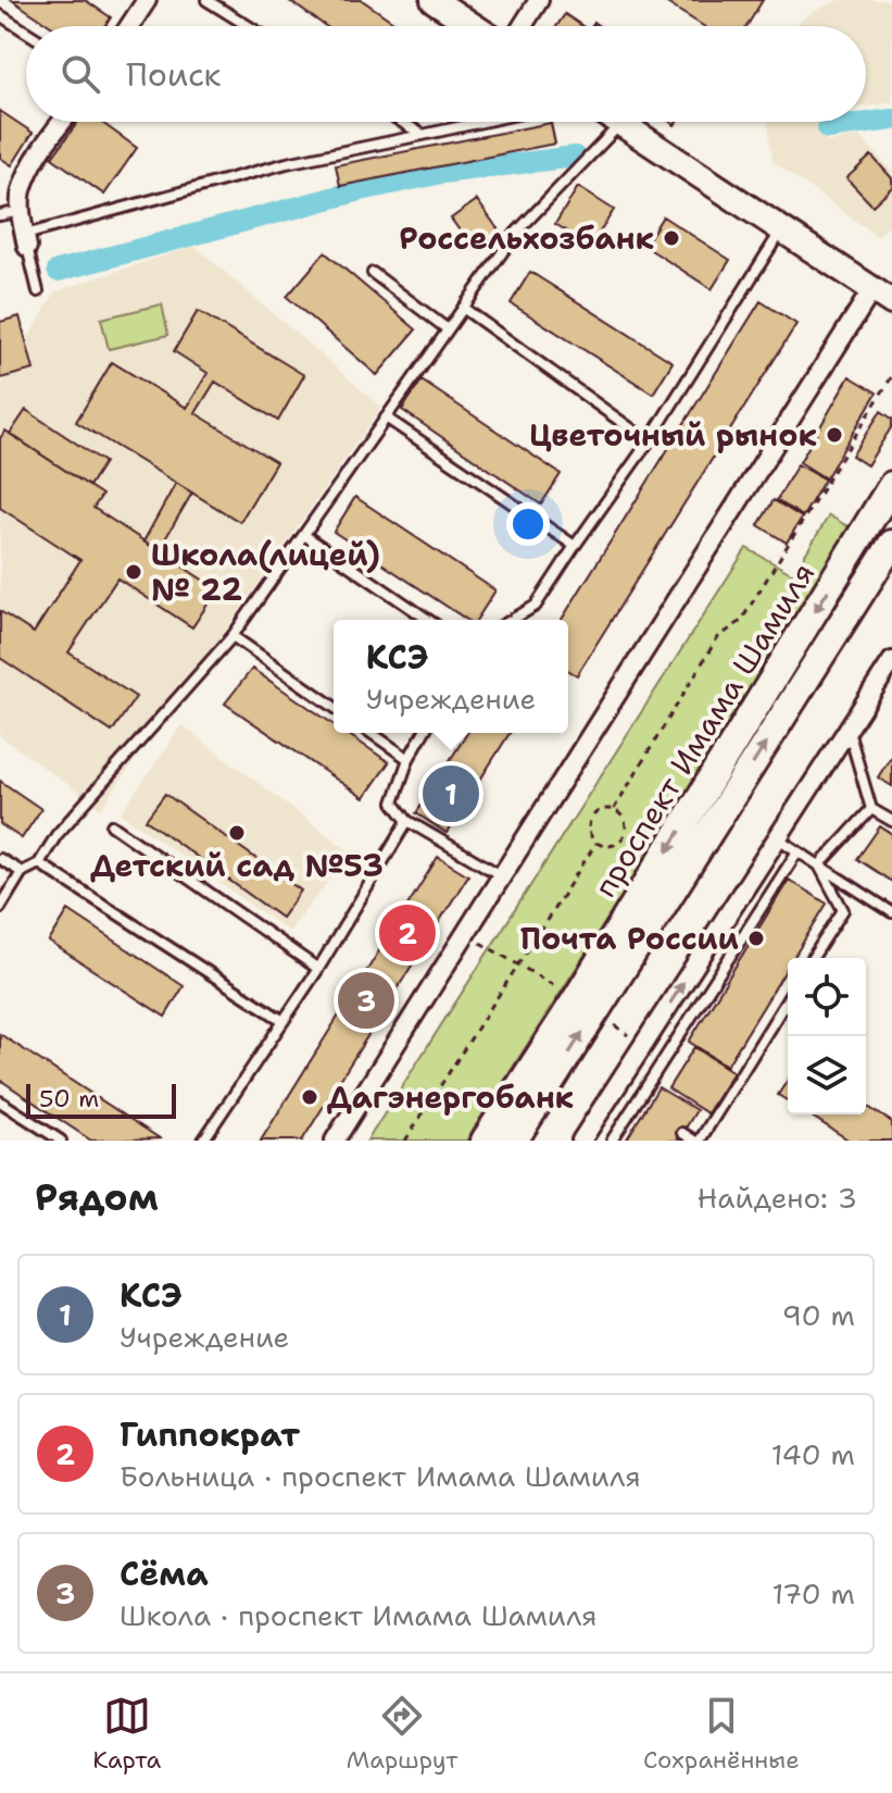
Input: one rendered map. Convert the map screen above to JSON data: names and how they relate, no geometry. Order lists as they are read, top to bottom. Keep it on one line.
{"streets":{"main road":["проспект Имама Шамиля"]},"places":["Россельхозбанк","Цветочный рынок","Школа(лицей) № 22","Детский сад №53","Почта России","Дагэнергобанк"],"scale_bar":"50 m","page":{"search":"Поиск","popup":["КСЭ","Учреждение"],"pins":["1","2","3"],"scale":"50 m","heading":["Рядом","Найдено: 3"],"list":[{"mark":"1","name":"КСЭ","note":"Учреждение","value":"90 m"},{"mark":"2","name":"Гиппократ","note":"Больница · проспект Имама Шамиля","value":"140 m"},{"mark":"3","name":"Сёма","note":"Школа · проспект Имама Шамиля","value":"170 m"}],"nav":["Карта","Маршрут","Сохранённые"]}}
